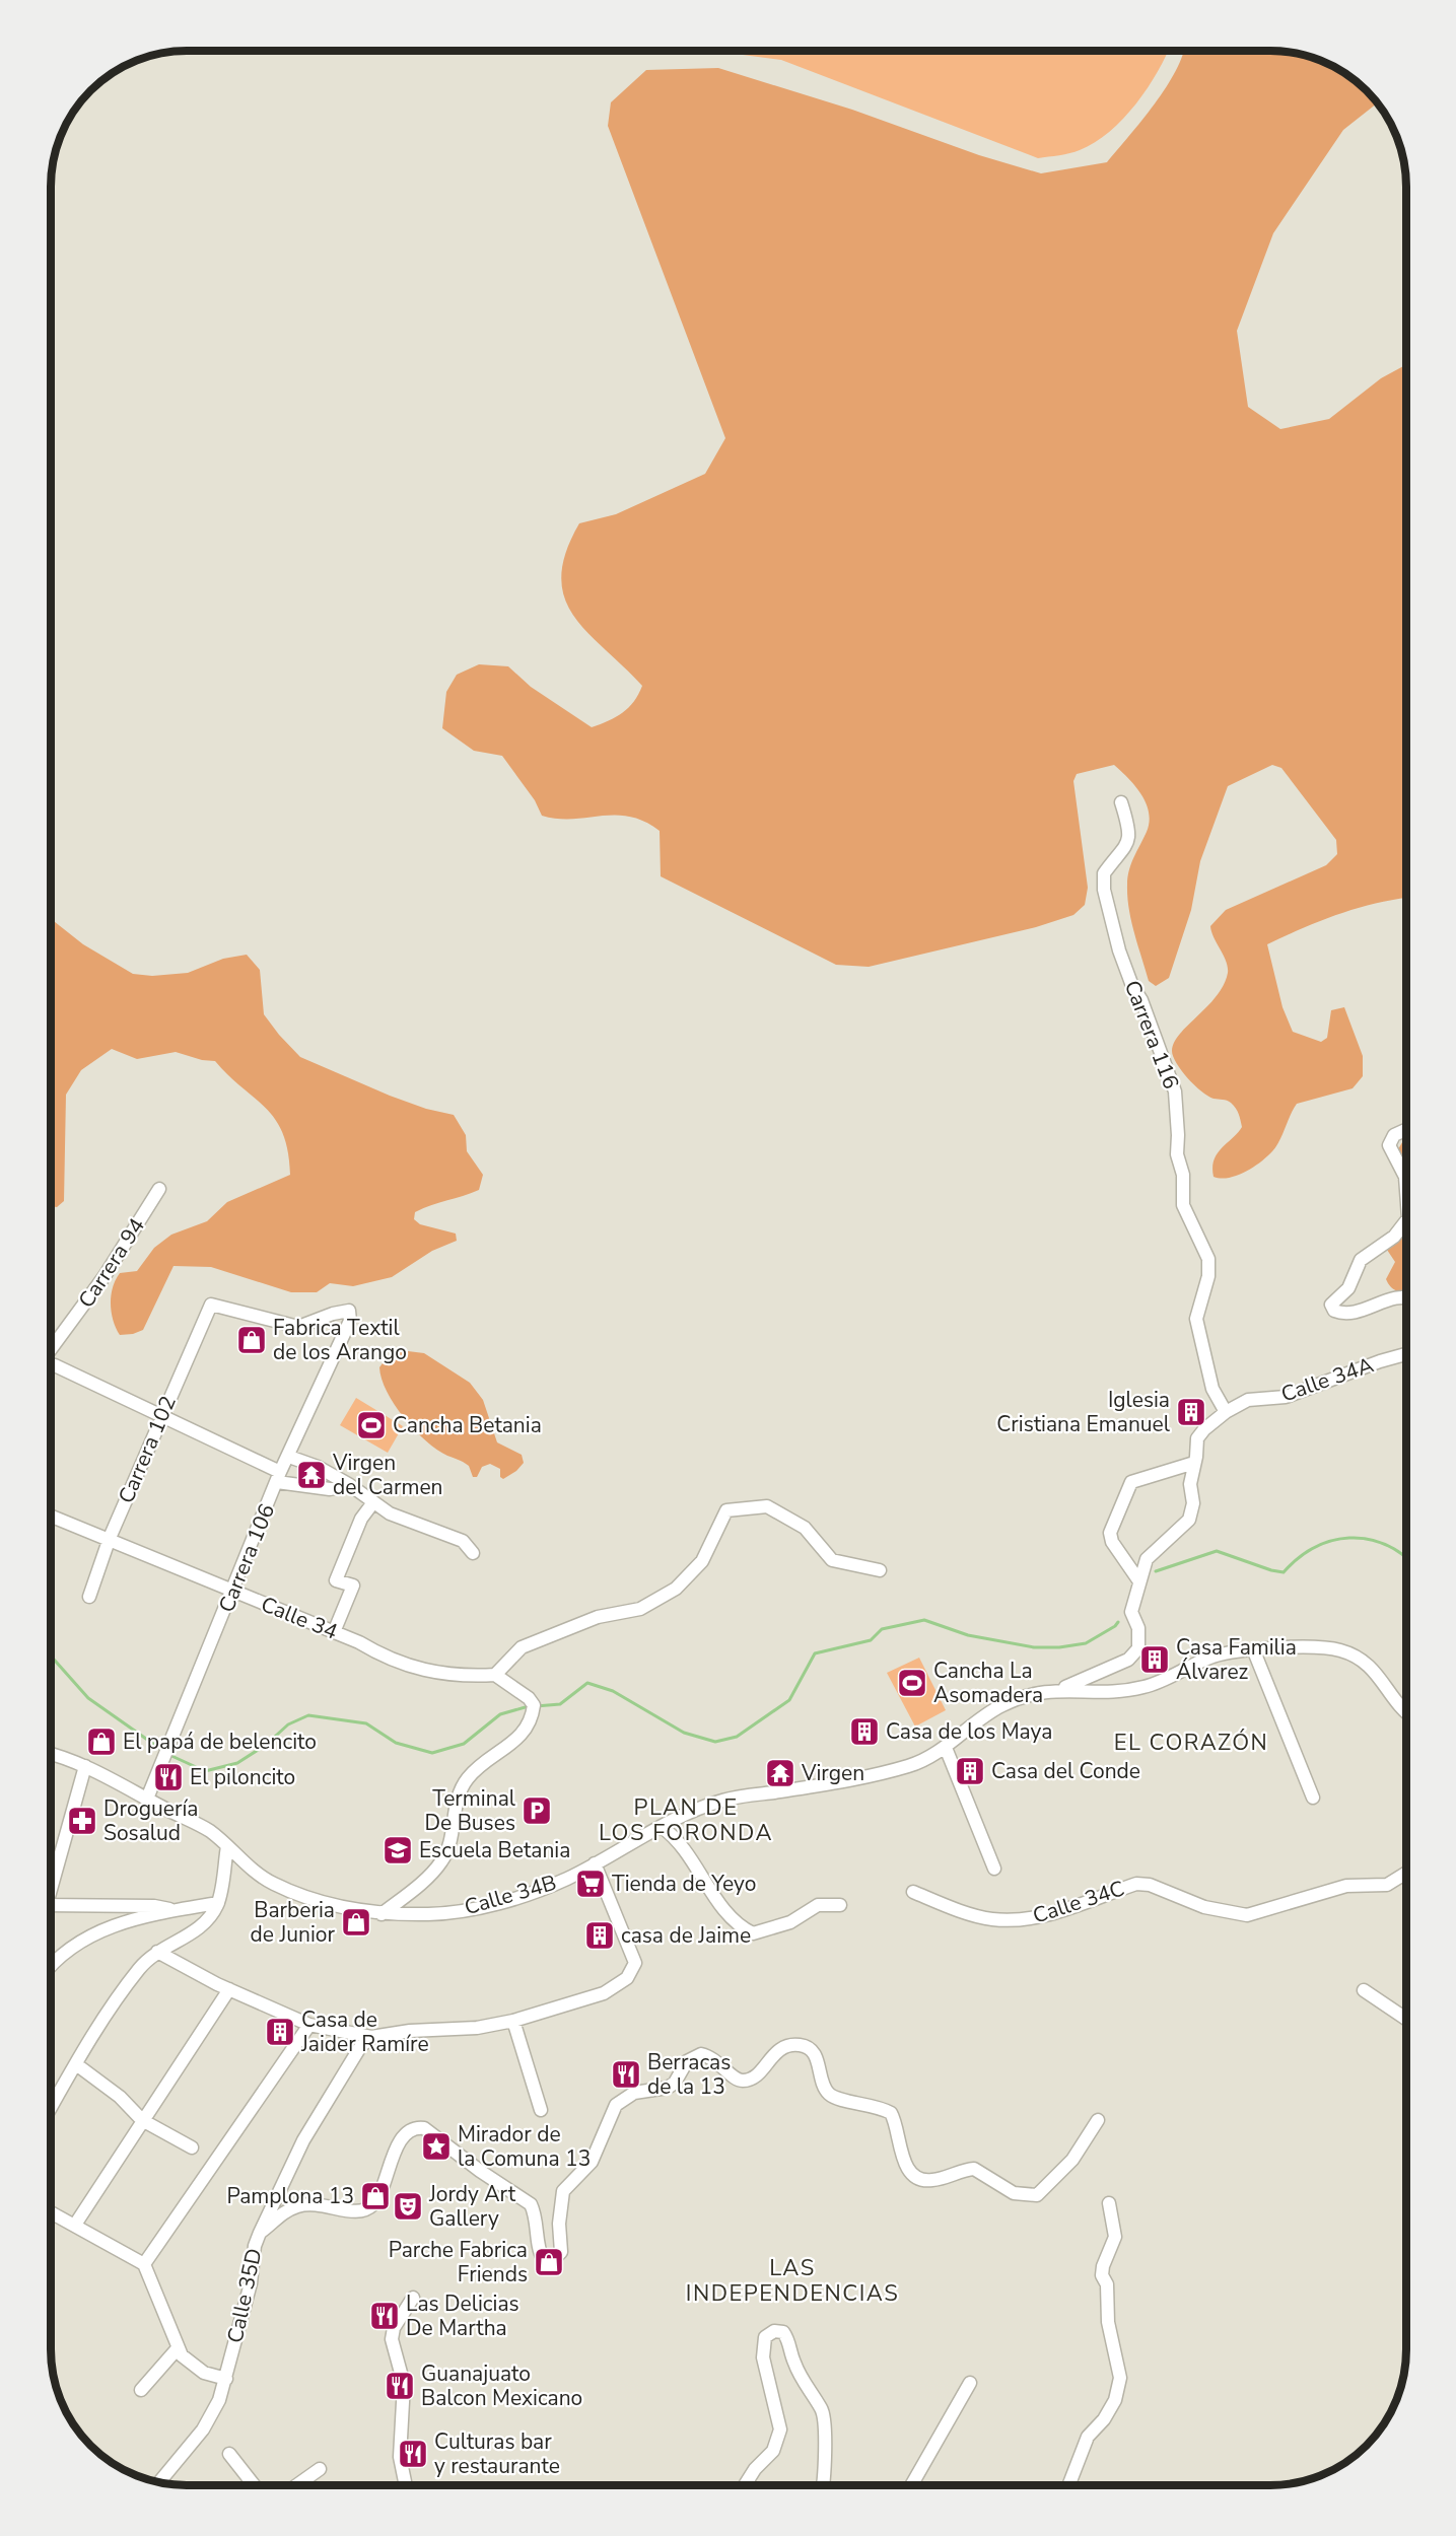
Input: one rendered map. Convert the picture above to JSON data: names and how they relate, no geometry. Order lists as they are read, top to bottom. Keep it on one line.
{"streets":{"street":["Carrera 116","Carrera 94","Calle 34A","Carrera 102","Carrera 106","Calle 34","Calle 34B","Calle 34C","Calle 35D"]},"crossings":[["Carrera 116","Calle 34A"],["Calle 34A","Calle 34B"],["Carrera 102","Carrera 106"],["Carrera 102","Calle 34"],["Carrera 106","Calle 34"],["Carrera 106","Calle 34B"]],"districts":["EL CORAZÓN","PLAN DE LOS FORONDA","LAS INDEPENDENCIAS"],"places":{"shop":["Fabrica Textil de los Arango","El papá de belencito","Barberia de Junior","Pamplona 13","Parche Fabrica Friends"],"building":["Iglesia Cristiana Emanuel","Casa Familia Álvarez","Casa de los Maya","Casa del Conde","casa de Jaime","Casa de Jaider Ramíre"],"sports":["Cancha Betania","Cancha La Asomadera"],"temple":["Virgen del Carmen","Virgen"],"restaurant":["El piloncito","Berracas de la 13","Las Delicias De Martha","Guanajuato Balcon Mexicano","Culturas bar y restaurante"],"parking":["Terminal De Buses"],"pharmacy":["Droguería Sosalud"],"school or university":["Escuela Betania"],"supermarket":["Tienda de Yeyo"],"place":["Mirador de la Comuna 13"],"theatre":["Jordy Art Gallery"]}}
